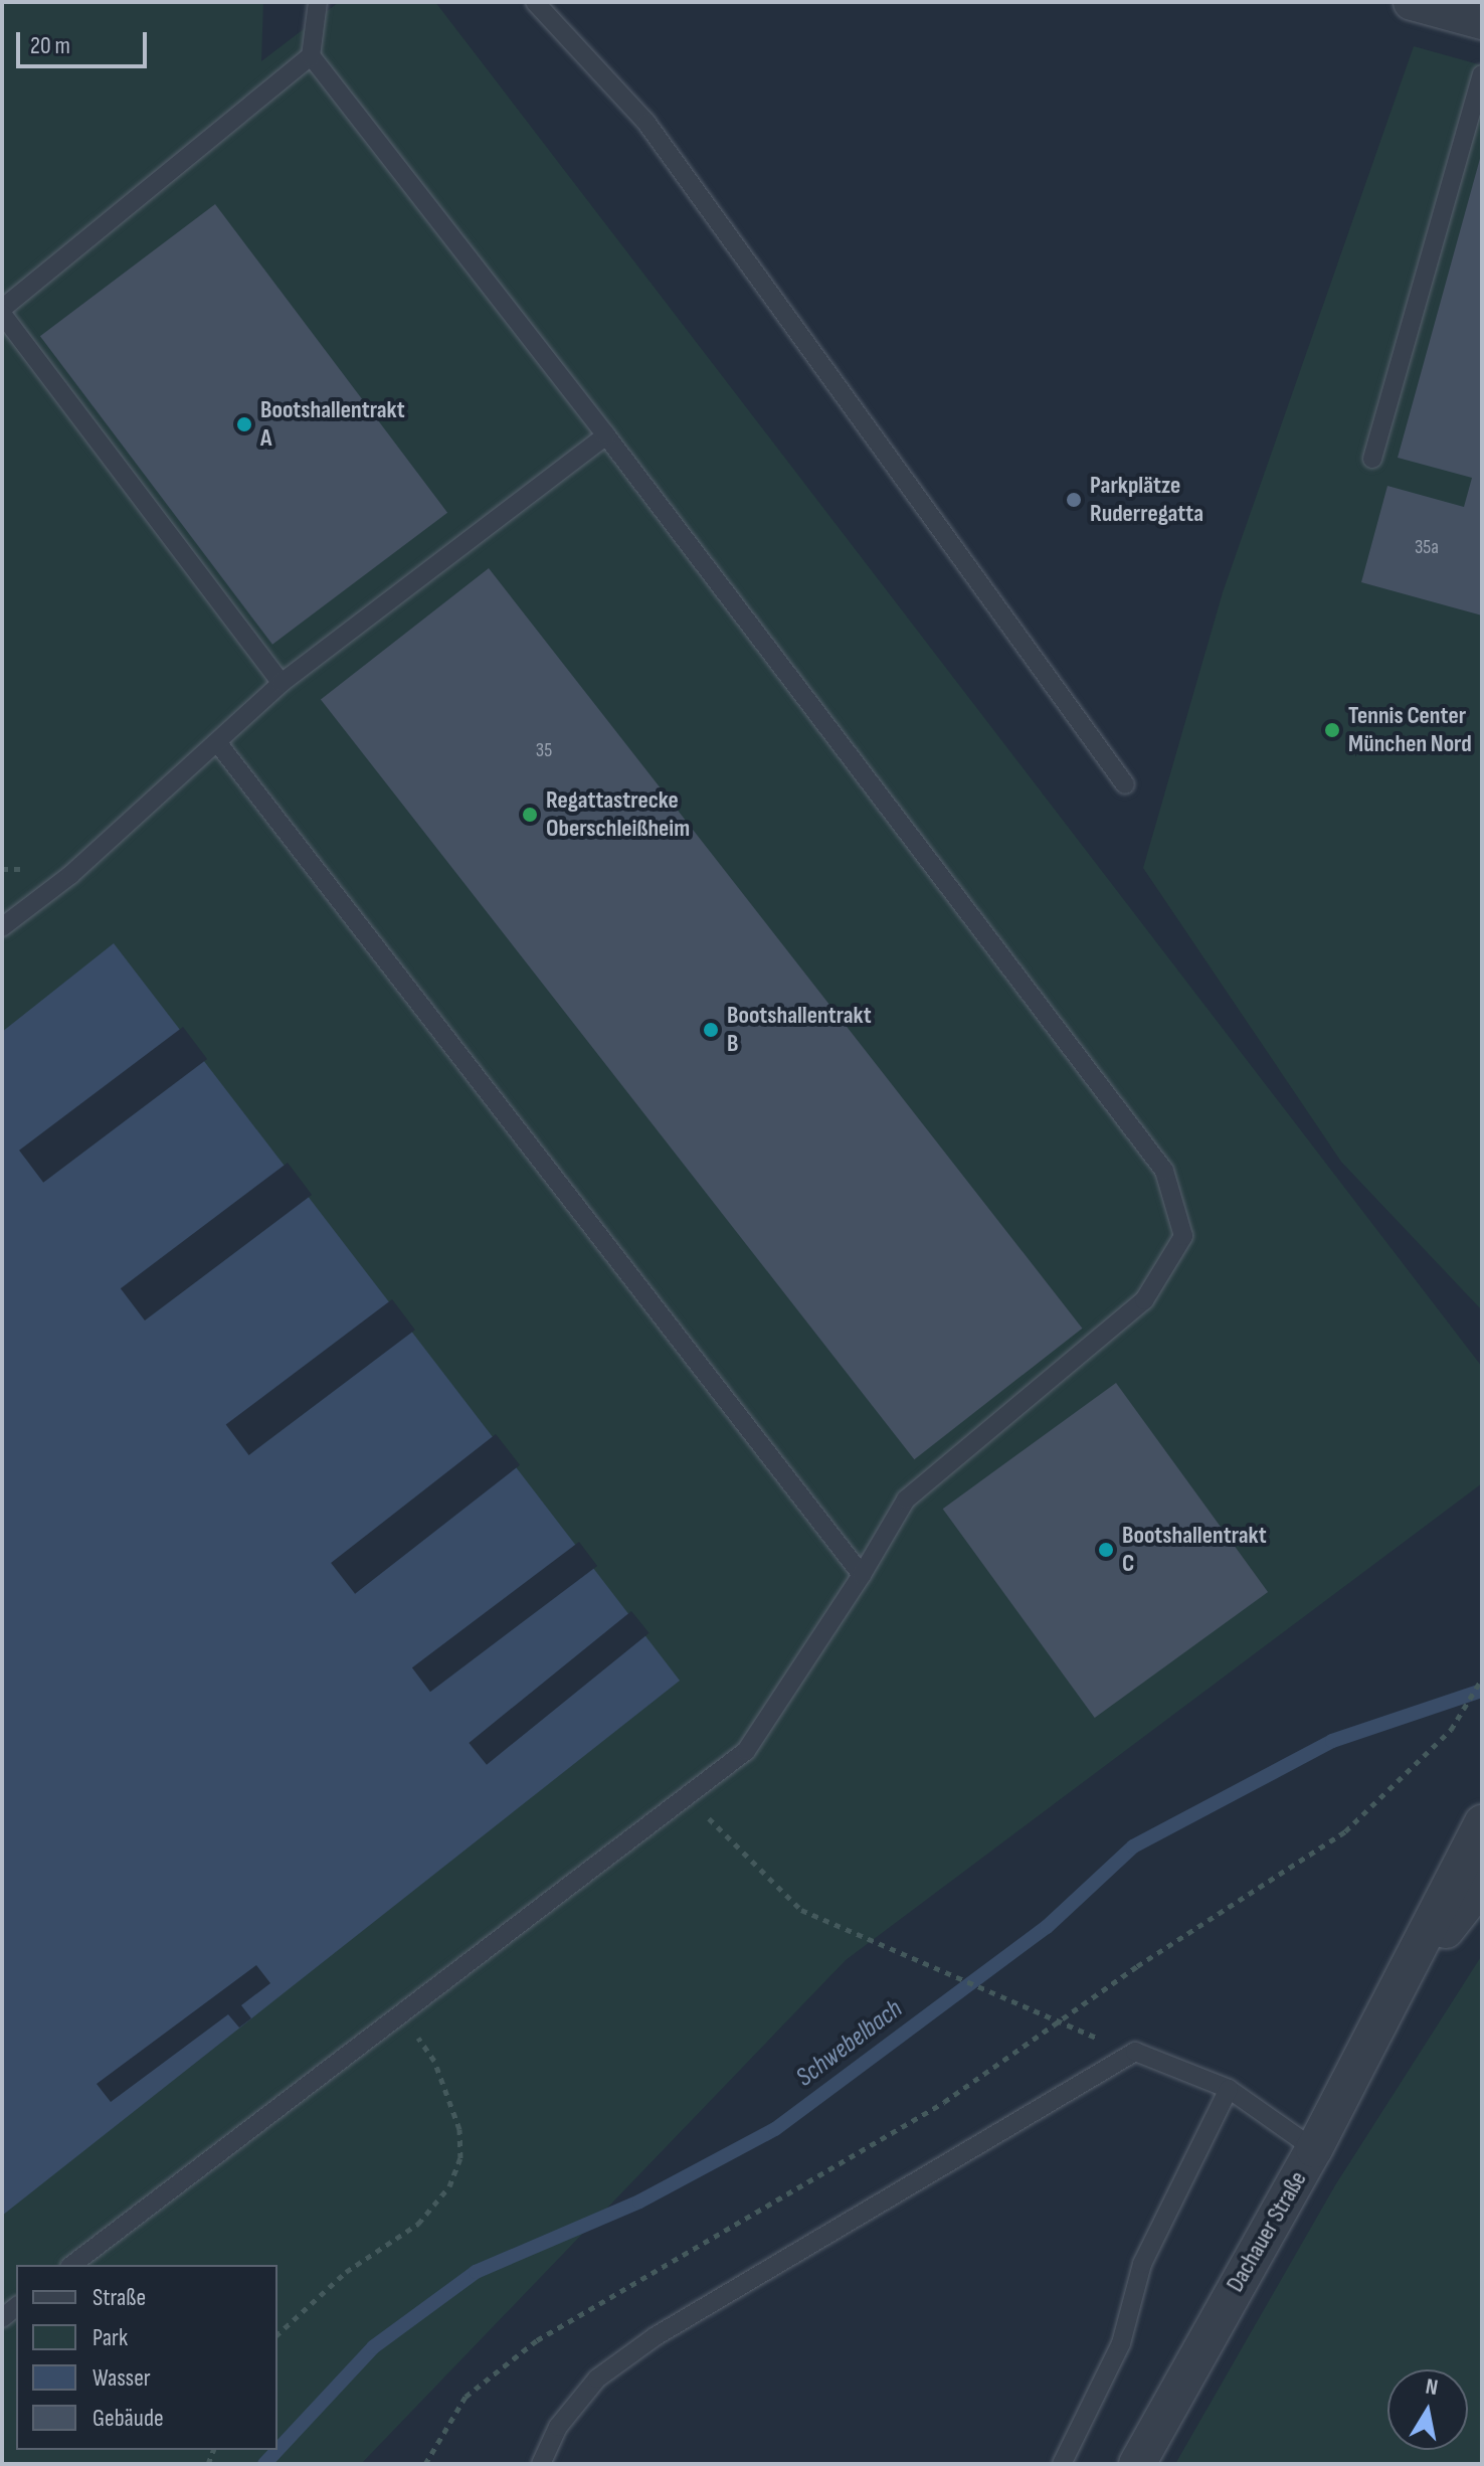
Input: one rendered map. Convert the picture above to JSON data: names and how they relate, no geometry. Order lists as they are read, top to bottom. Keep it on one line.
{"streets":{"street":["Dachauer Straße"]},"water":["Schwebelbach"],"places":["Bootshallentrakt A","Parkplätze Ruderregatta","Tennis Center München Nord","Regattastrecke Oberschleißheim","Bootshallentrakt B","Bootshallentrakt C"],"house_numbers":["35a","35"],"legend":["Straße","Park","Wasser","Gebäude"],"scale_bar":"20 m","north":"top"}
